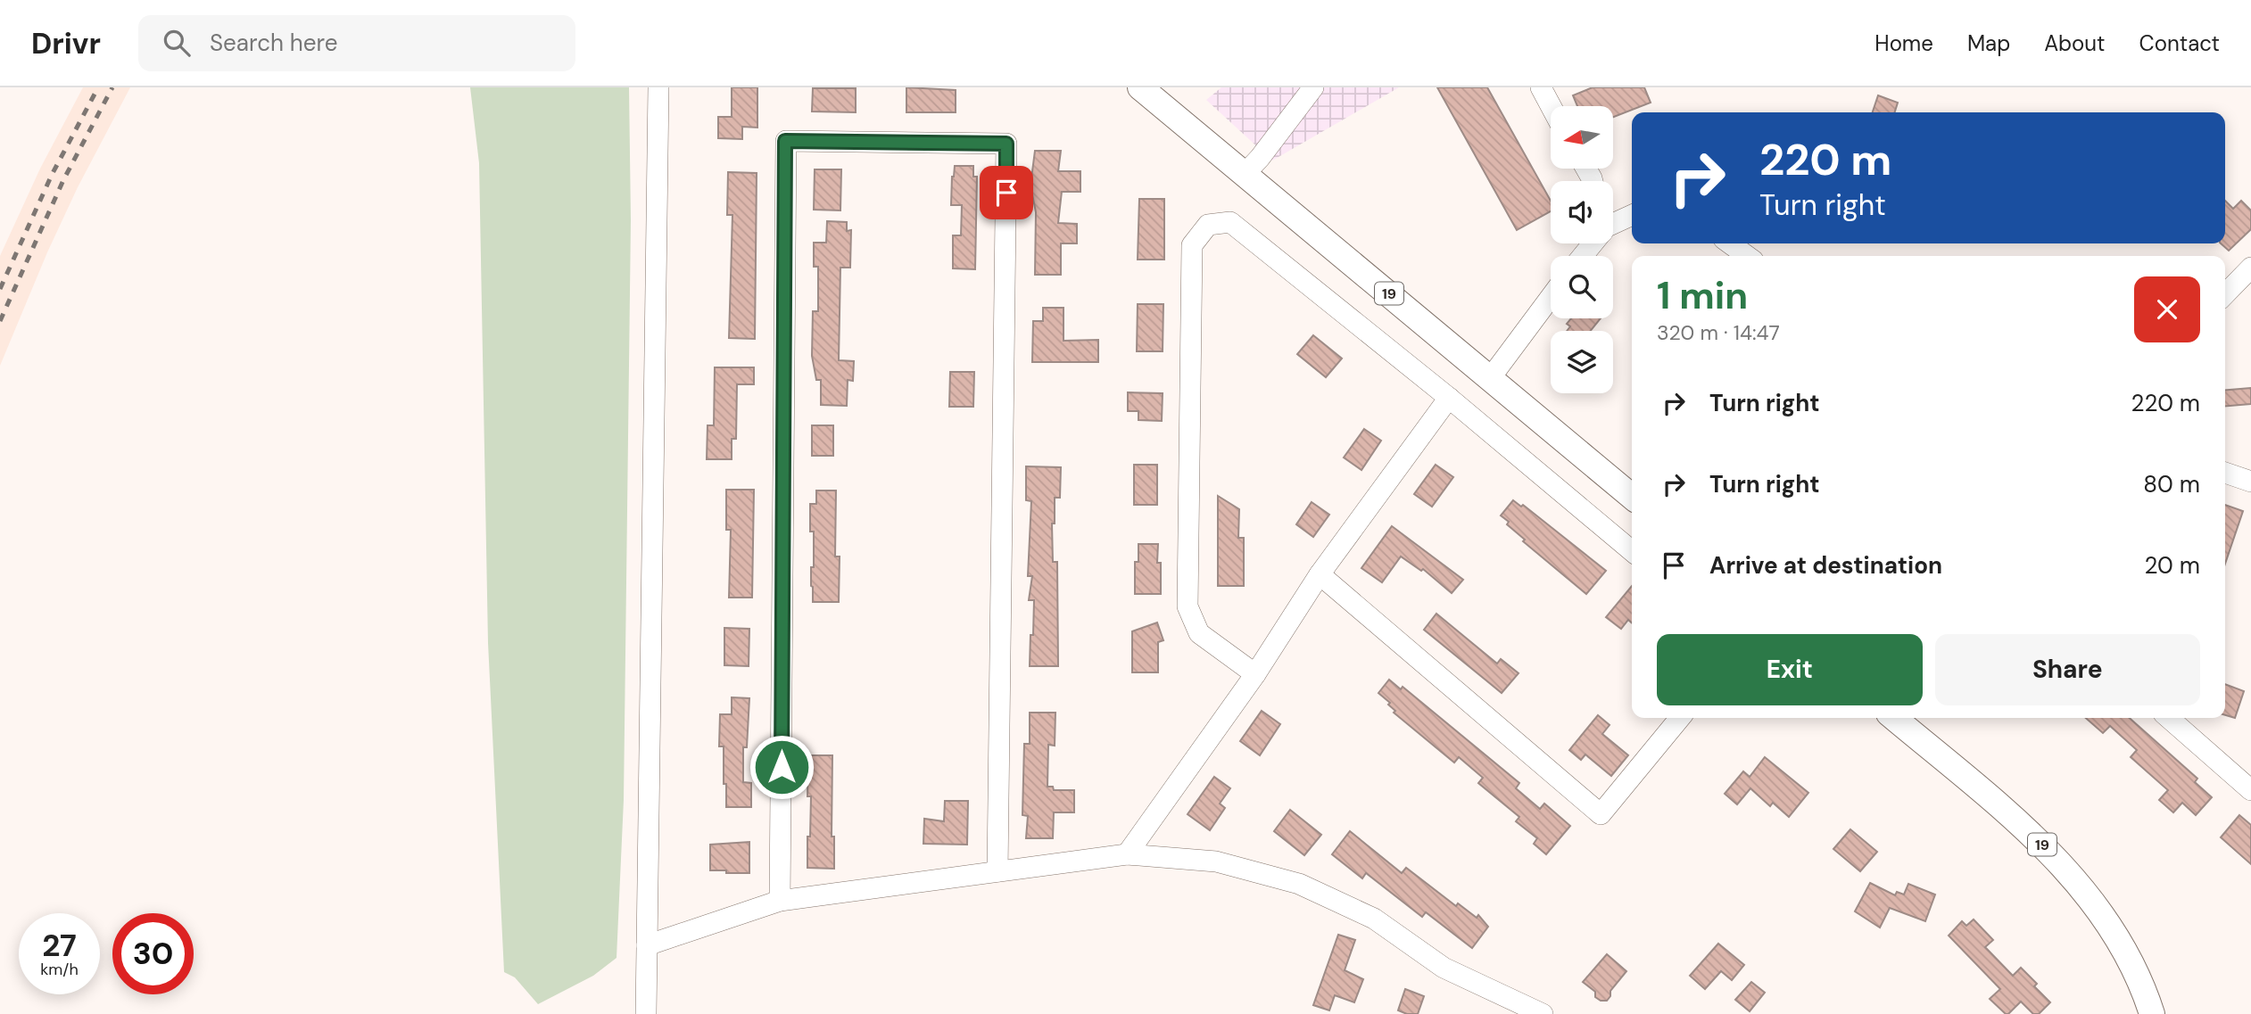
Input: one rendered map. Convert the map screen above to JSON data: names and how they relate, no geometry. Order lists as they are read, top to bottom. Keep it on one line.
{"streets":{"main road":["19"]},"north":"left","page":{"header":"Drivr","search":"Search here","nav":["Home","Map","About","Contact"],"turn":["220 m","Turn right"],"heading":["1 min","320 m · 14:47"],"list":[{"name":"Turn right","value":"220 m"},{"name":"Turn right","value":"80 m"},{"name":"Arrive at destination","value":"20 m"}],"buttons":["Exit","Share"],"speed":"27 km/h","limit":"30"}}
